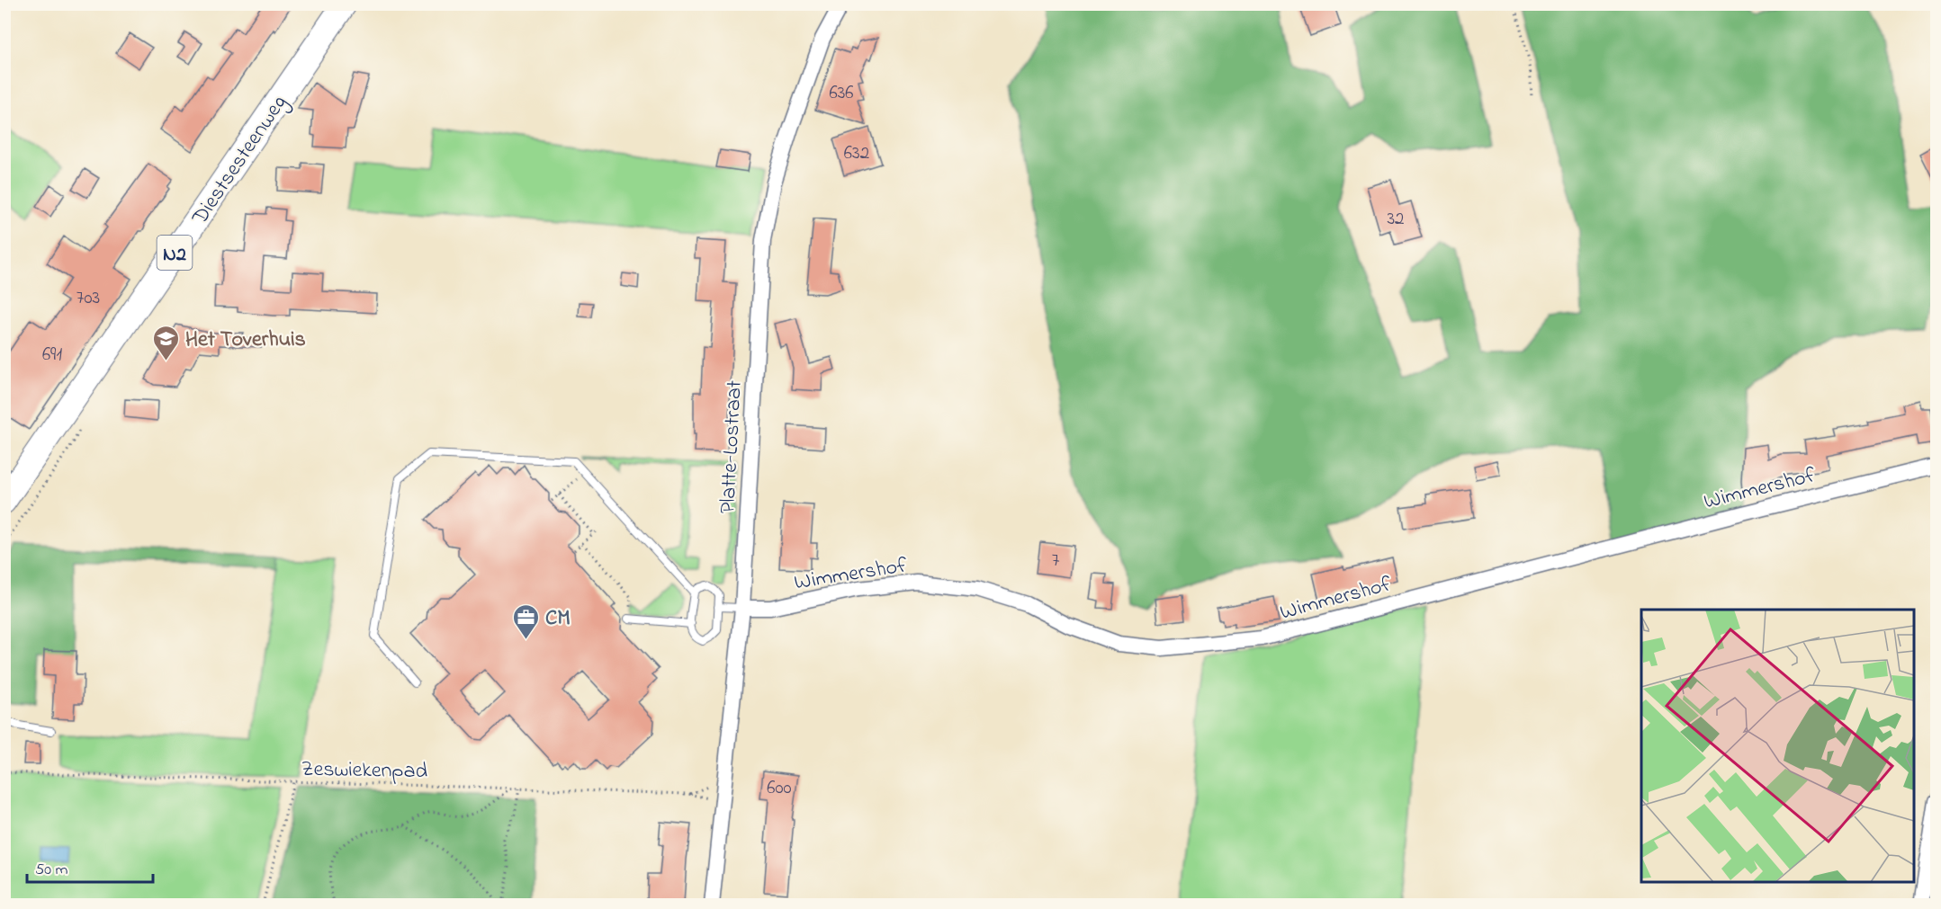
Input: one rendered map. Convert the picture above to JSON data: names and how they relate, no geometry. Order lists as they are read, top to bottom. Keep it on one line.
{"streets":{"main road":["Diestsesteenweg","N2"],"street":["Platte-Lostraat","Wimmershof"],"path":["Zeswiekenpad"]},"crossings":[["Platte-Lostraat","Wimmershof"],["Platte-Lostraat","Zeswiekenpad"]],"places":{"school or university":["Het Toverhuis"],"office":["CM"]},"house_numbers":["636","632","32","703","691","7","600"],"scale_bar":"50 m"}
